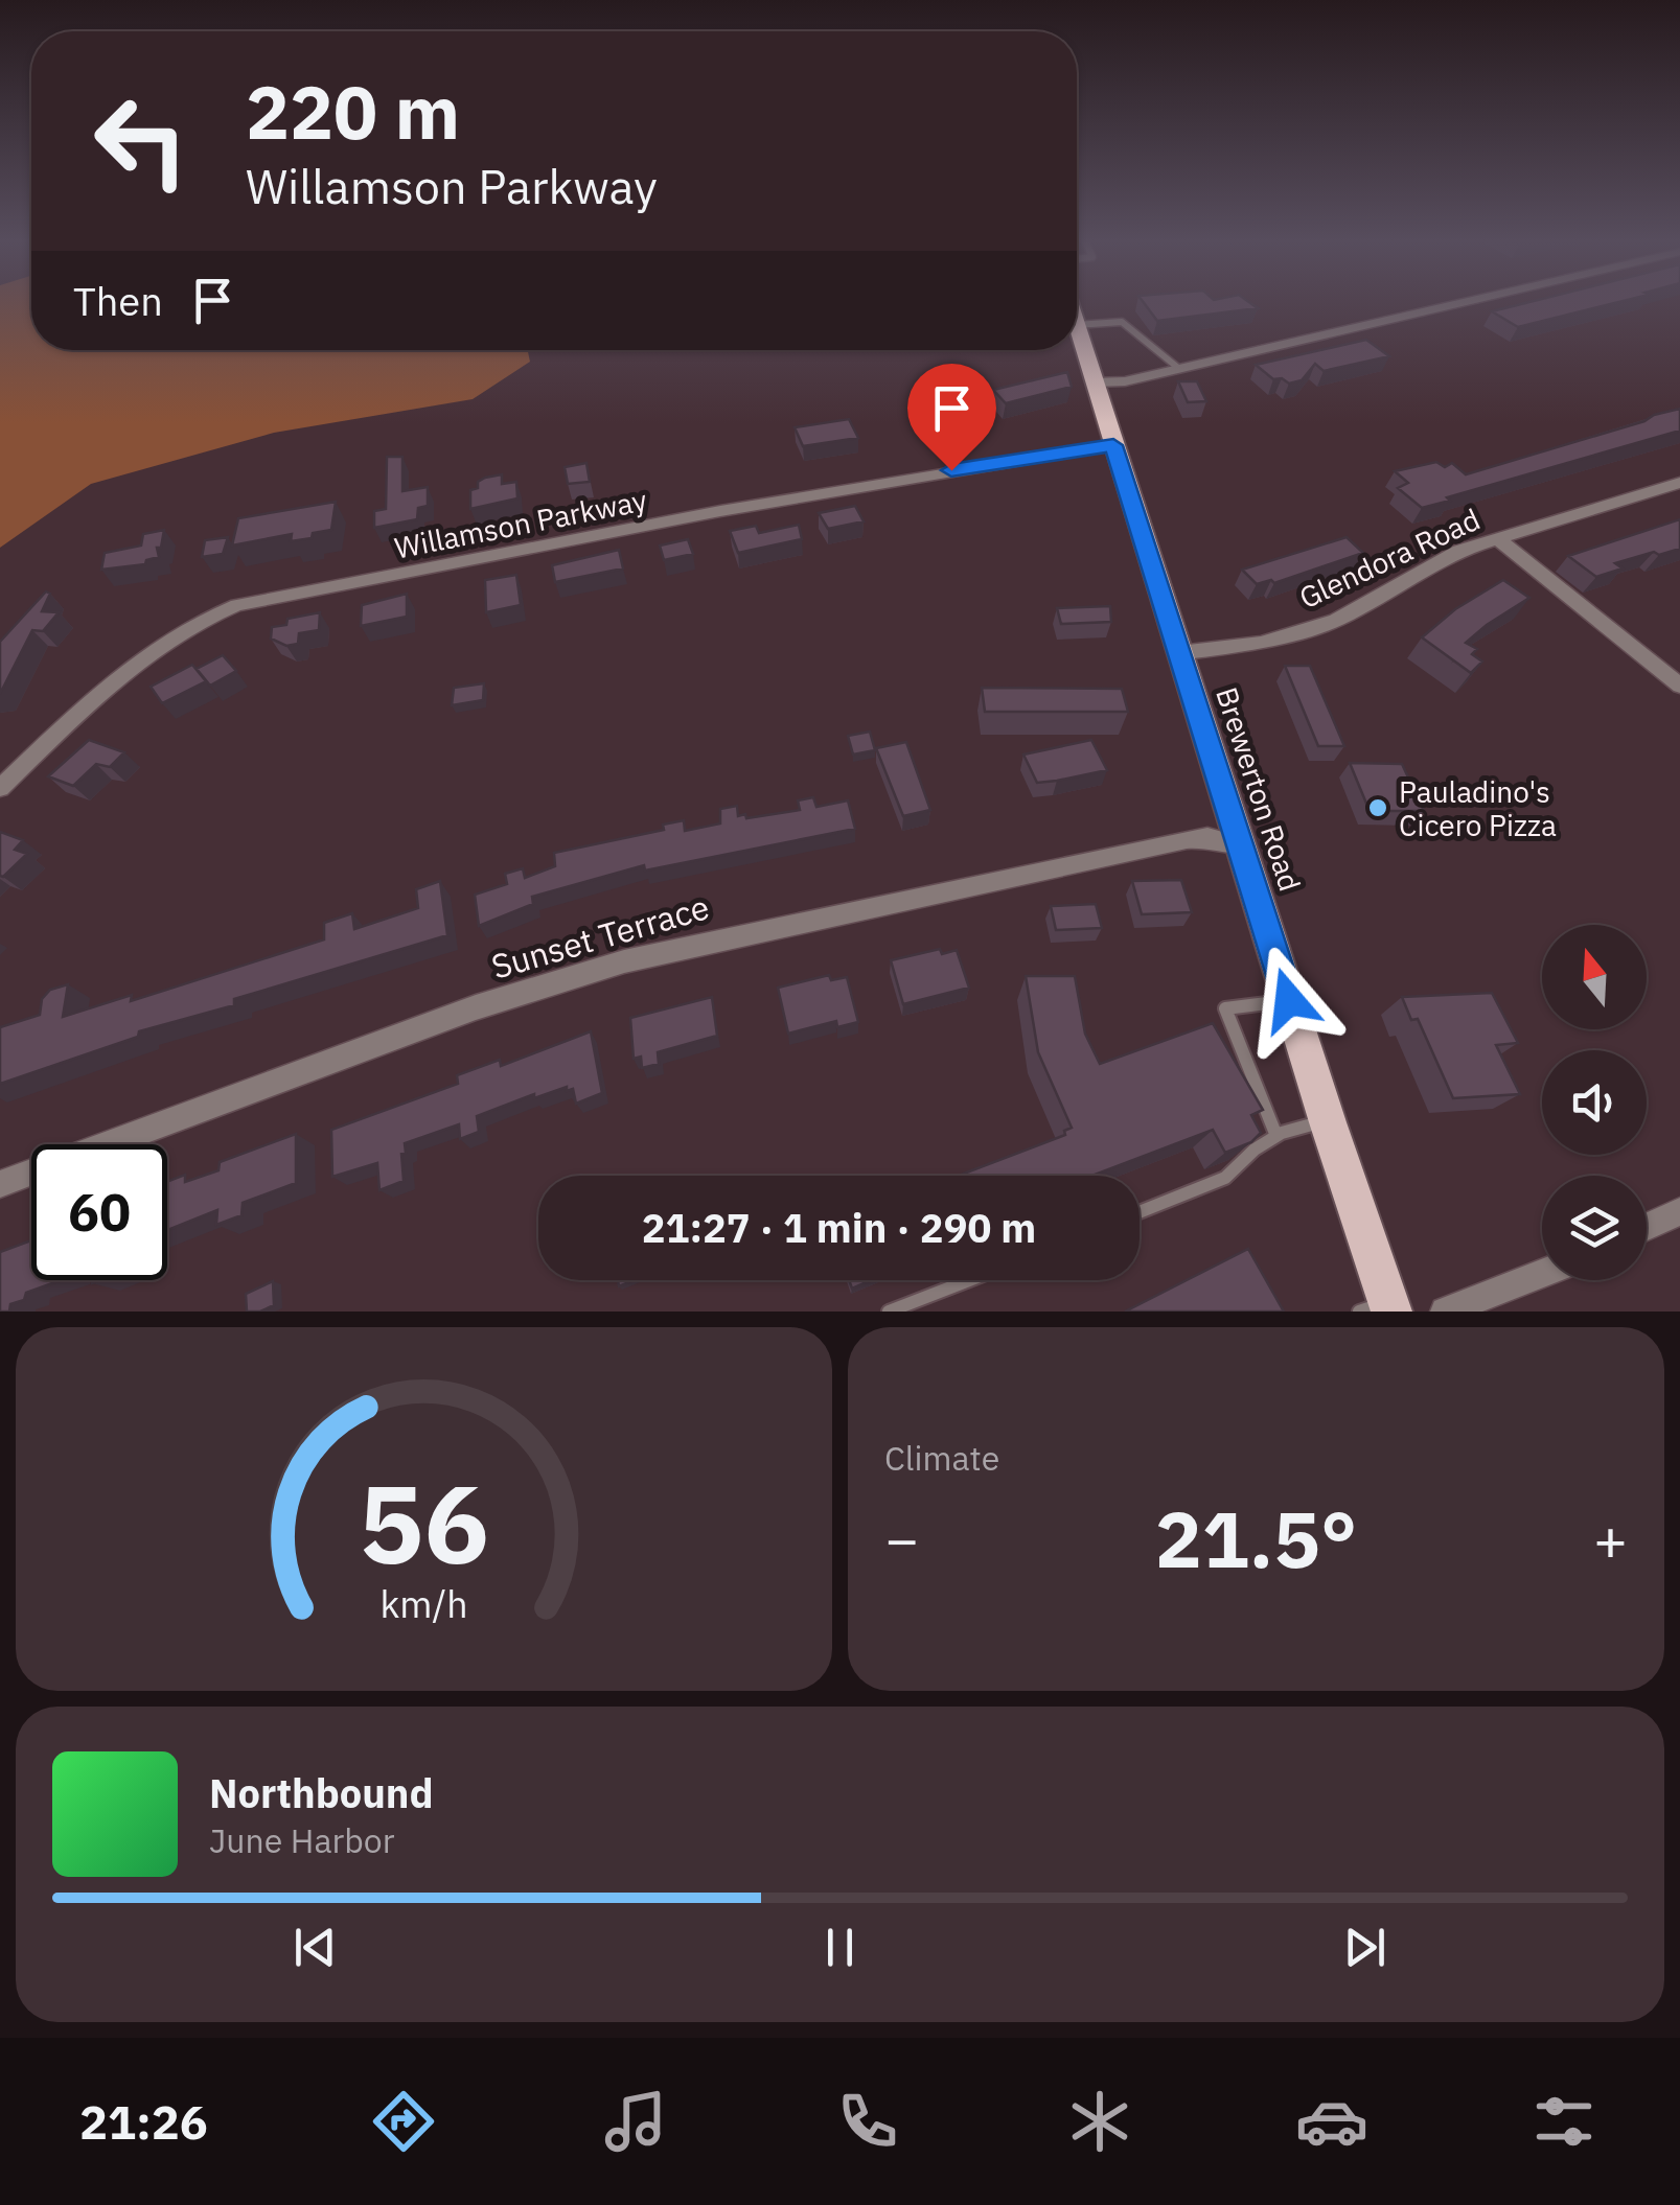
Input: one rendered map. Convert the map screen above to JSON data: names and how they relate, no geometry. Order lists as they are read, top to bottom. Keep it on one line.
{"streets":{"main road":["Brewerton Road"],"street":["Willamson Parkway","Glendora Road","Sunset Terrace"]},"crossings":[["Willamson Parkway","Brewerton Road"],["Glendora Road","Brewerton Road"],["Brewerton Road","Sunset Terrace"]],"places":["Pauladino's Cicero Pizza"],"north":"top","page":{"turn":["220 m","Willamson Parkway"],"then":"Then","limit":"60","trip":"21:27 · 1 min · 290 m","tile":"Climate","heat":["−","21.5°","+"],"song":["Northbound","June Harbor"],"tabs":"21:26","gauge":["56","km/h"]}}
